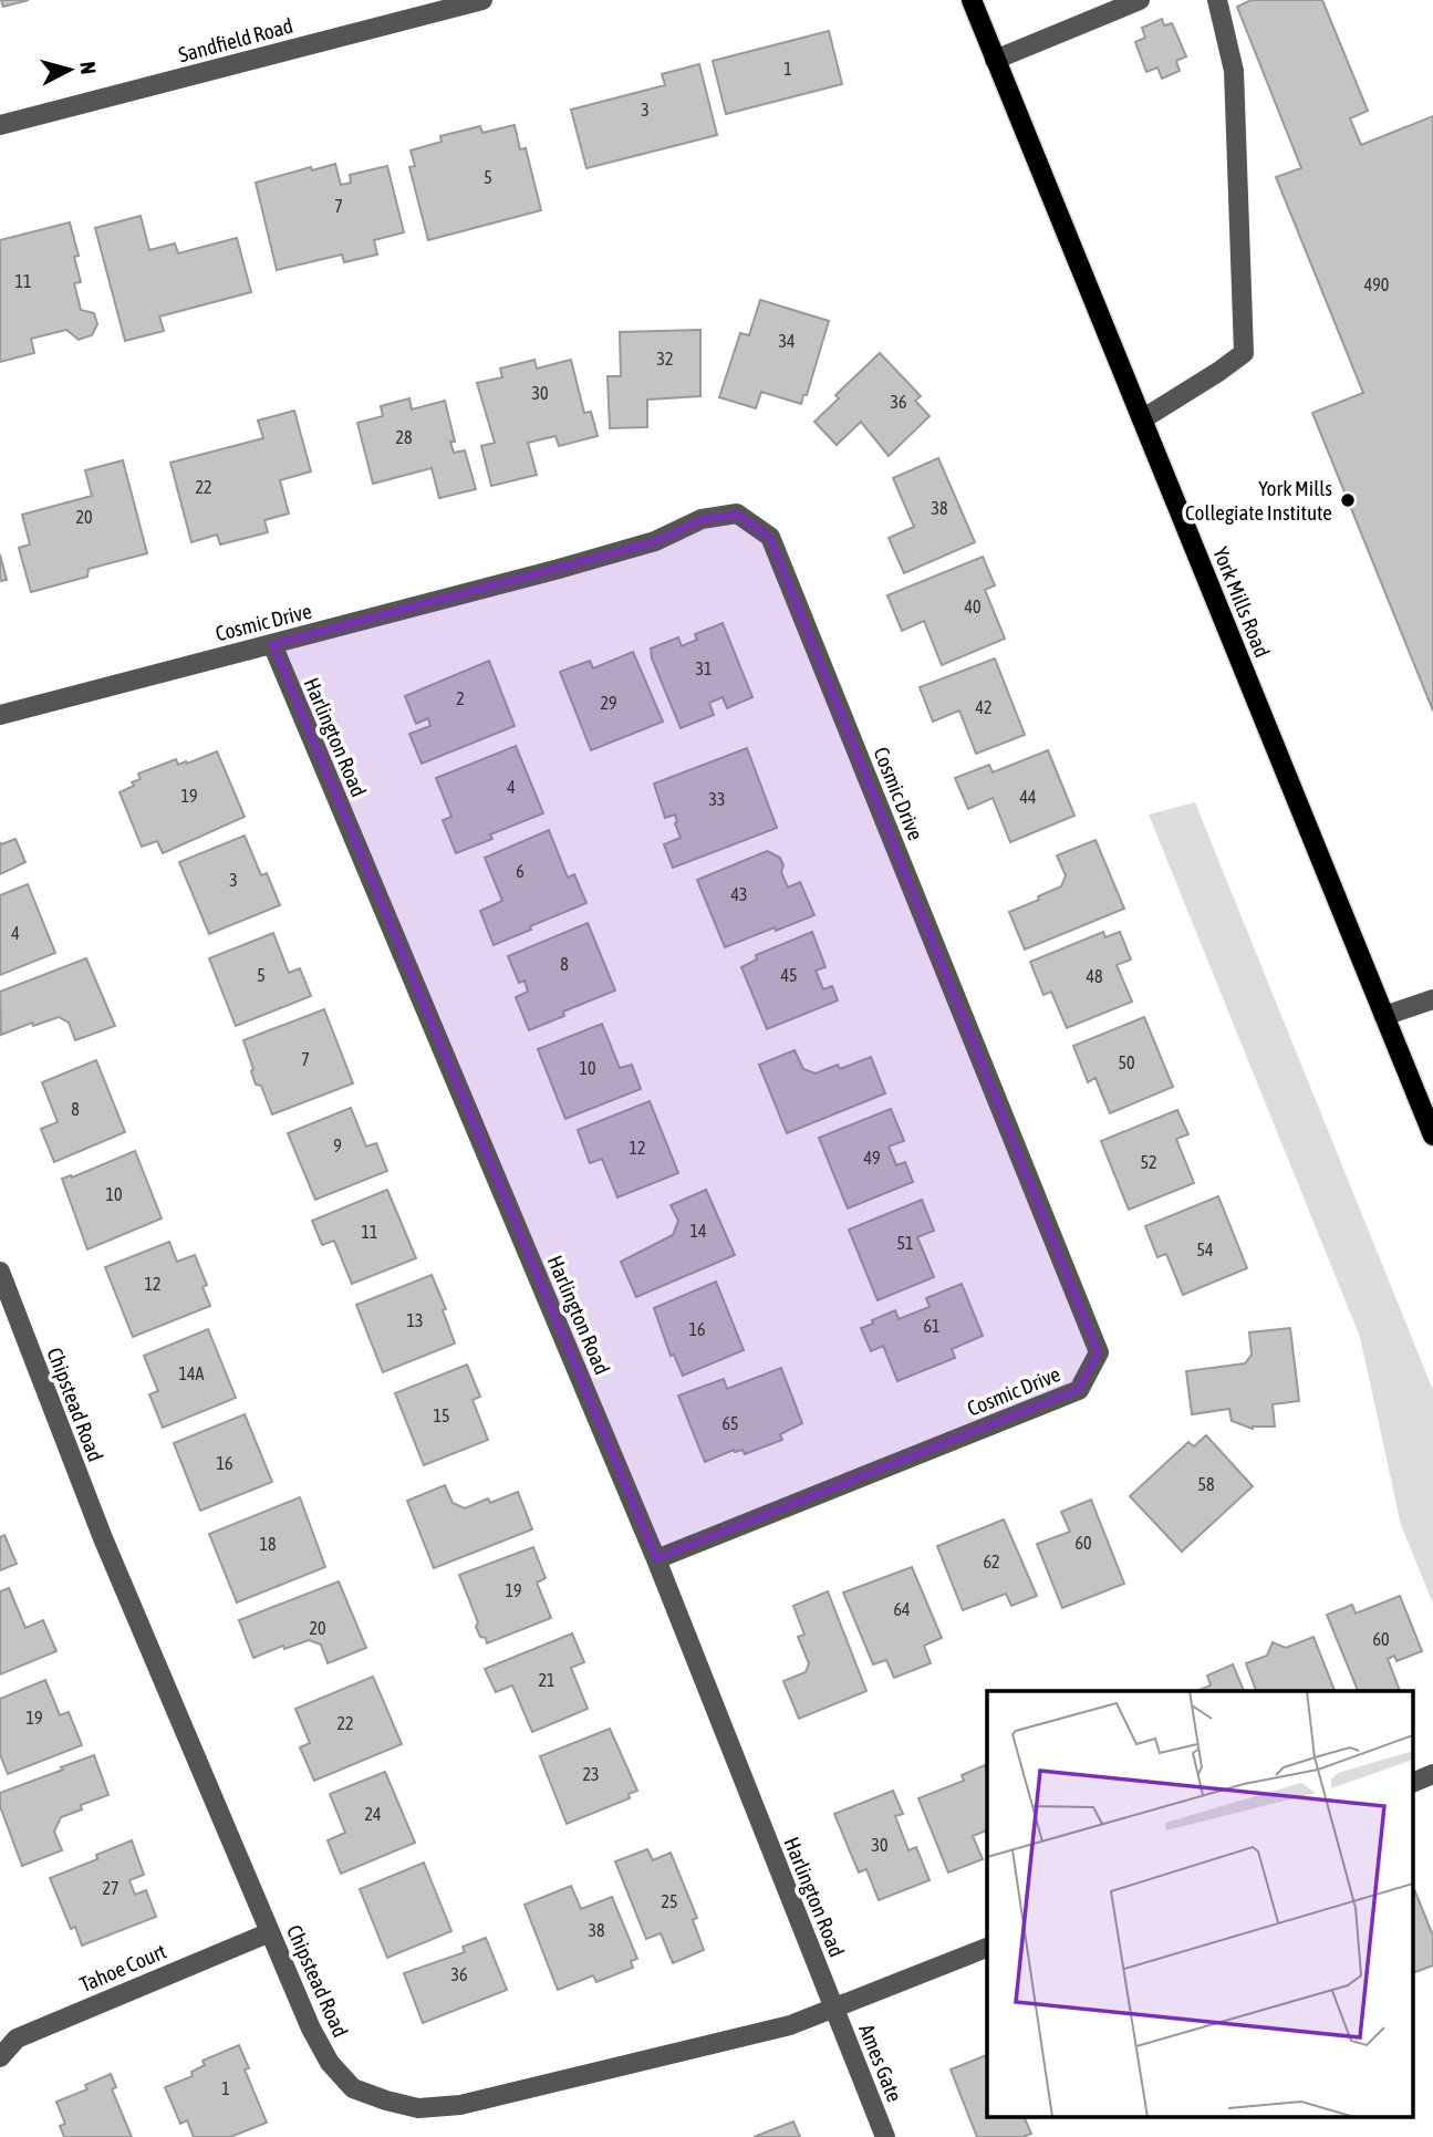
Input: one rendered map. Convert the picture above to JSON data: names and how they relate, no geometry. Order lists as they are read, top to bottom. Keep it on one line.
{"streets":{"main road":["York Mills Road"],"street":["Sandfield Road","Cosmic Drive","Harlington Road","Chipstead Road","Tahoe Court","Ames Gate"]},"crossings":[["Cosmic Drive","Harlington Road"],["Harlington Road","Chipstead Road"],["Harlington Road","Ames Gate"],["Chipstead Road","Tahoe Court"],["Chipstead Road","Ames Gate"]],"places":["York Mills Collegiate Institute"],"house_numbers":["1","3","5","7","11","490","34","32","30","36","28","22","38","20","40","31","2","29","42","4","19","44","33","6","3","43","4","8","5","45","48","7","50","10","8","9","12","49","52","10","14","11","51","54","12","13","61","16","14A","15","65","16","58","60","18","62","19","64","20","60","21","19","22","23","24","30","27","25","38","36","1"],"north":"right"}
